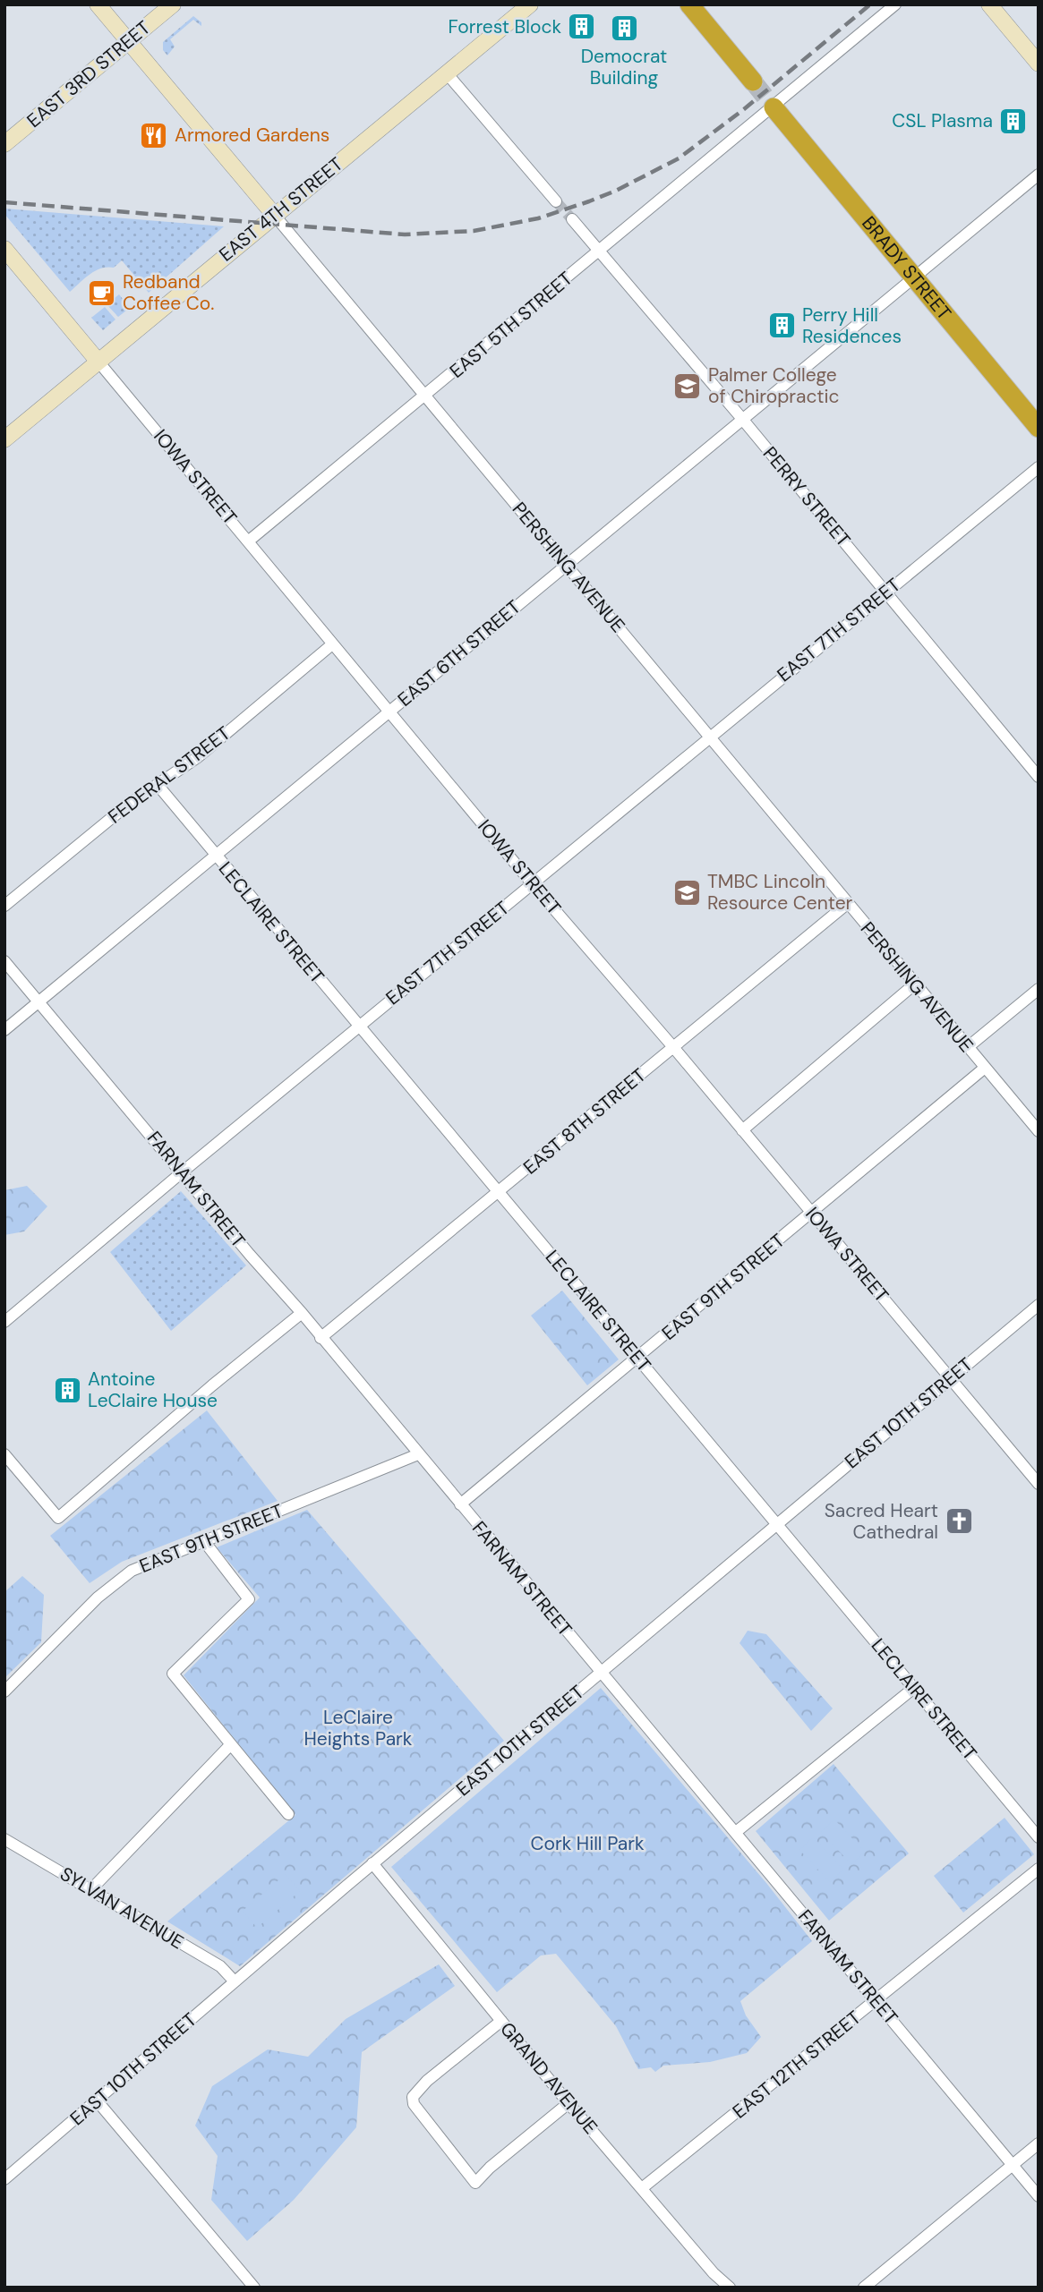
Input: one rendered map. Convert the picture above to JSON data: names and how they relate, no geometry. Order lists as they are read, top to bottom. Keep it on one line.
{"streets":{"highway":["BRADY STREET"],"street":["EAST 3RD STREET","EAST 4TH STREET","EAST 5TH STREET","IOWA STREET","PERRY STREET","PERSHING AVENUE","EAST 7TH STREET","EAST 6TH STREET","FEDERAL STREET","LECLAIRE STREET","EAST 8TH STREET","FARNAM STREET","EAST 9TH STREET","EAST 10TH STREET","SYLVAN AVENUE","EAST 12TH STREET","GRAND AVENUE"]},"crossings":[["EAST 3RD STREET","PERSHING AVENUE"],["EAST 4TH STREET","IOWA STREET"],["EAST 4TH STREET","PERSHING AVENUE"],["BRADY STREET","EAST 5TH STREET"],["BRADY STREET","EAST 6TH STREET"],["EAST 5TH STREET","IOWA STREET"],["EAST 5TH STREET","PERRY STREET"],["EAST 5TH STREET","PERSHING AVENUE"],["IOWA STREET","EAST 7TH STREET"],["IOWA STREET","EAST 6TH STREET"],["IOWA STREET","FEDERAL STREET"],["IOWA STREET","EAST 8TH STREET"],["IOWA STREET","EAST 9TH STREET"],["IOWA STREET","EAST 10TH STREET"],["PERRY STREET","EAST 7TH STREET"],["PERRY STREET","EAST 6TH STREET"],["PERSHING AVENUE","EAST 7TH STREET"],["PERSHING AVENUE","EAST 6TH STREET"],["PERSHING AVENUE","EAST 8TH STREET"],["PERSHING AVENUE","EAST 9TH STREET"],["EAST 7TH STREET","LECLAIRE STREET"],["EAST 7TH STREET","FARNAM STREET"],["EAST 6TH STREET","LECLAIRE STREET"],["EAST 6TH STREET","FARNAM STREET"],["FEDERAL STREET","LECLAIRE STREET"],["LECLAIRE STREET","EAST 8TH STREET"],["LECLAIRE STREET","EAST 9TH STREET"],["LECLAIRE STREET","EAST 10TH STREET"],["EAST 8TH STREET","FARNAM STREET"],["FARNAM STREET","EAST 9TH STREET"],["FARNAM STREET","EAST 10TH STREET"],["FARNAM STREET","EAST 12TH STREET"],["EAST 10TH STREET","SYLVAN AVENUE"],["EAST 10TH STREET","GRAND AVENUE"],["EAST 12TH STREET","GRAND AVENUE"]],"parks":["LeClaire Heights Park","Cork Hill Park"],"places":{"building":["Forrest Block","Democrat Building","CSL Plasma","Perry Hill Residences","Antoine LeClaire House"],"restaurant":["Armored Gardens"],"cafe":["Redband Coffee Co."],"school or university":["Palmer College of Chiropractic","TMBC Lincoln Resource Center"],"church":["Sacred Heart Cathedral"]}}
